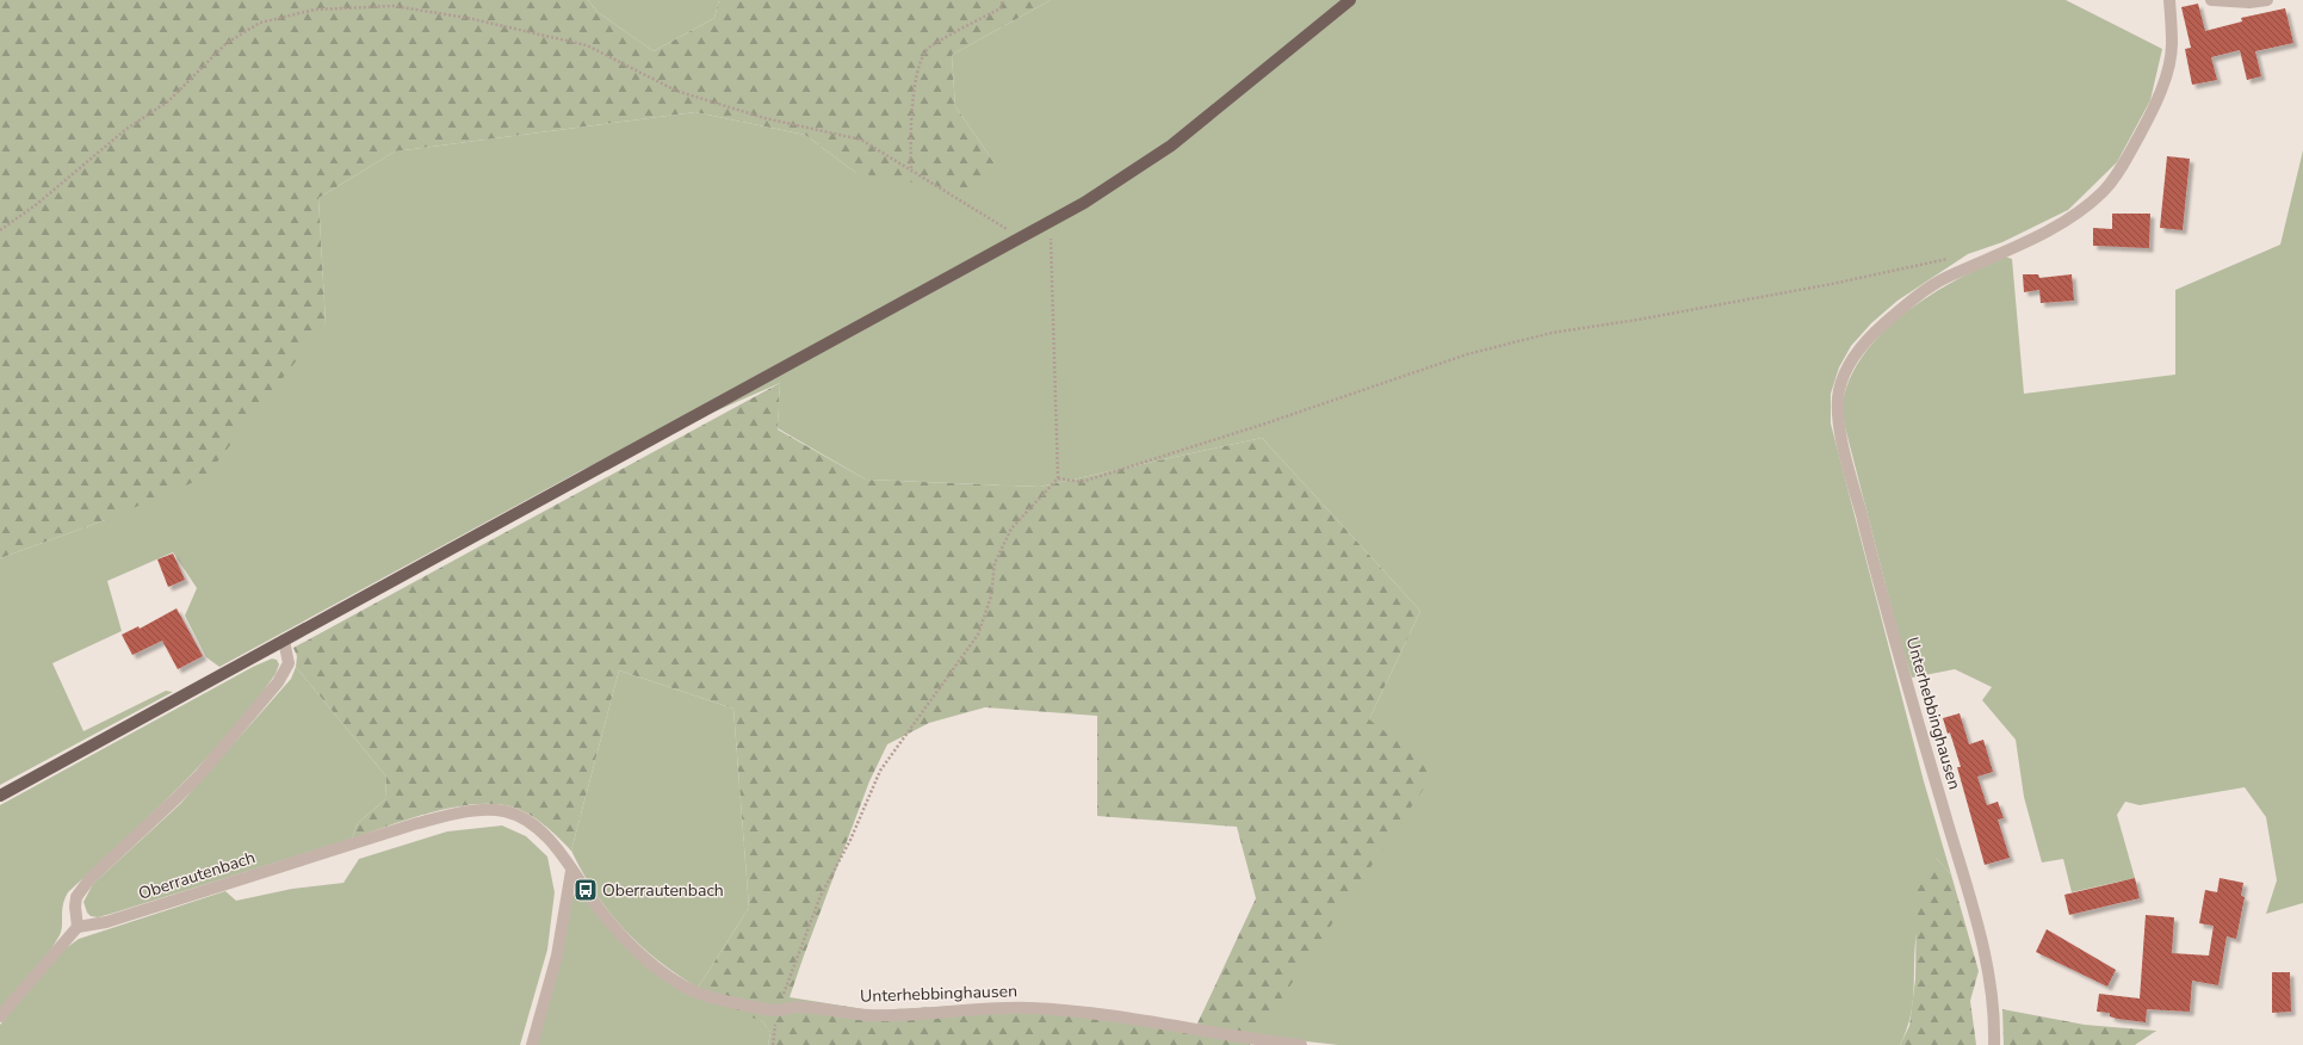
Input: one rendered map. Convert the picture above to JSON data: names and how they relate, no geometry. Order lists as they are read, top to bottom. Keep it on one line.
{"streets":{"street":["Unterhebbinghausen","Oberrautenbach"]},"crossings":[["Unterhebbinghausen","Oberrautenbach"]],"places":{"bus stop":["Oberrautenbach"]}}
